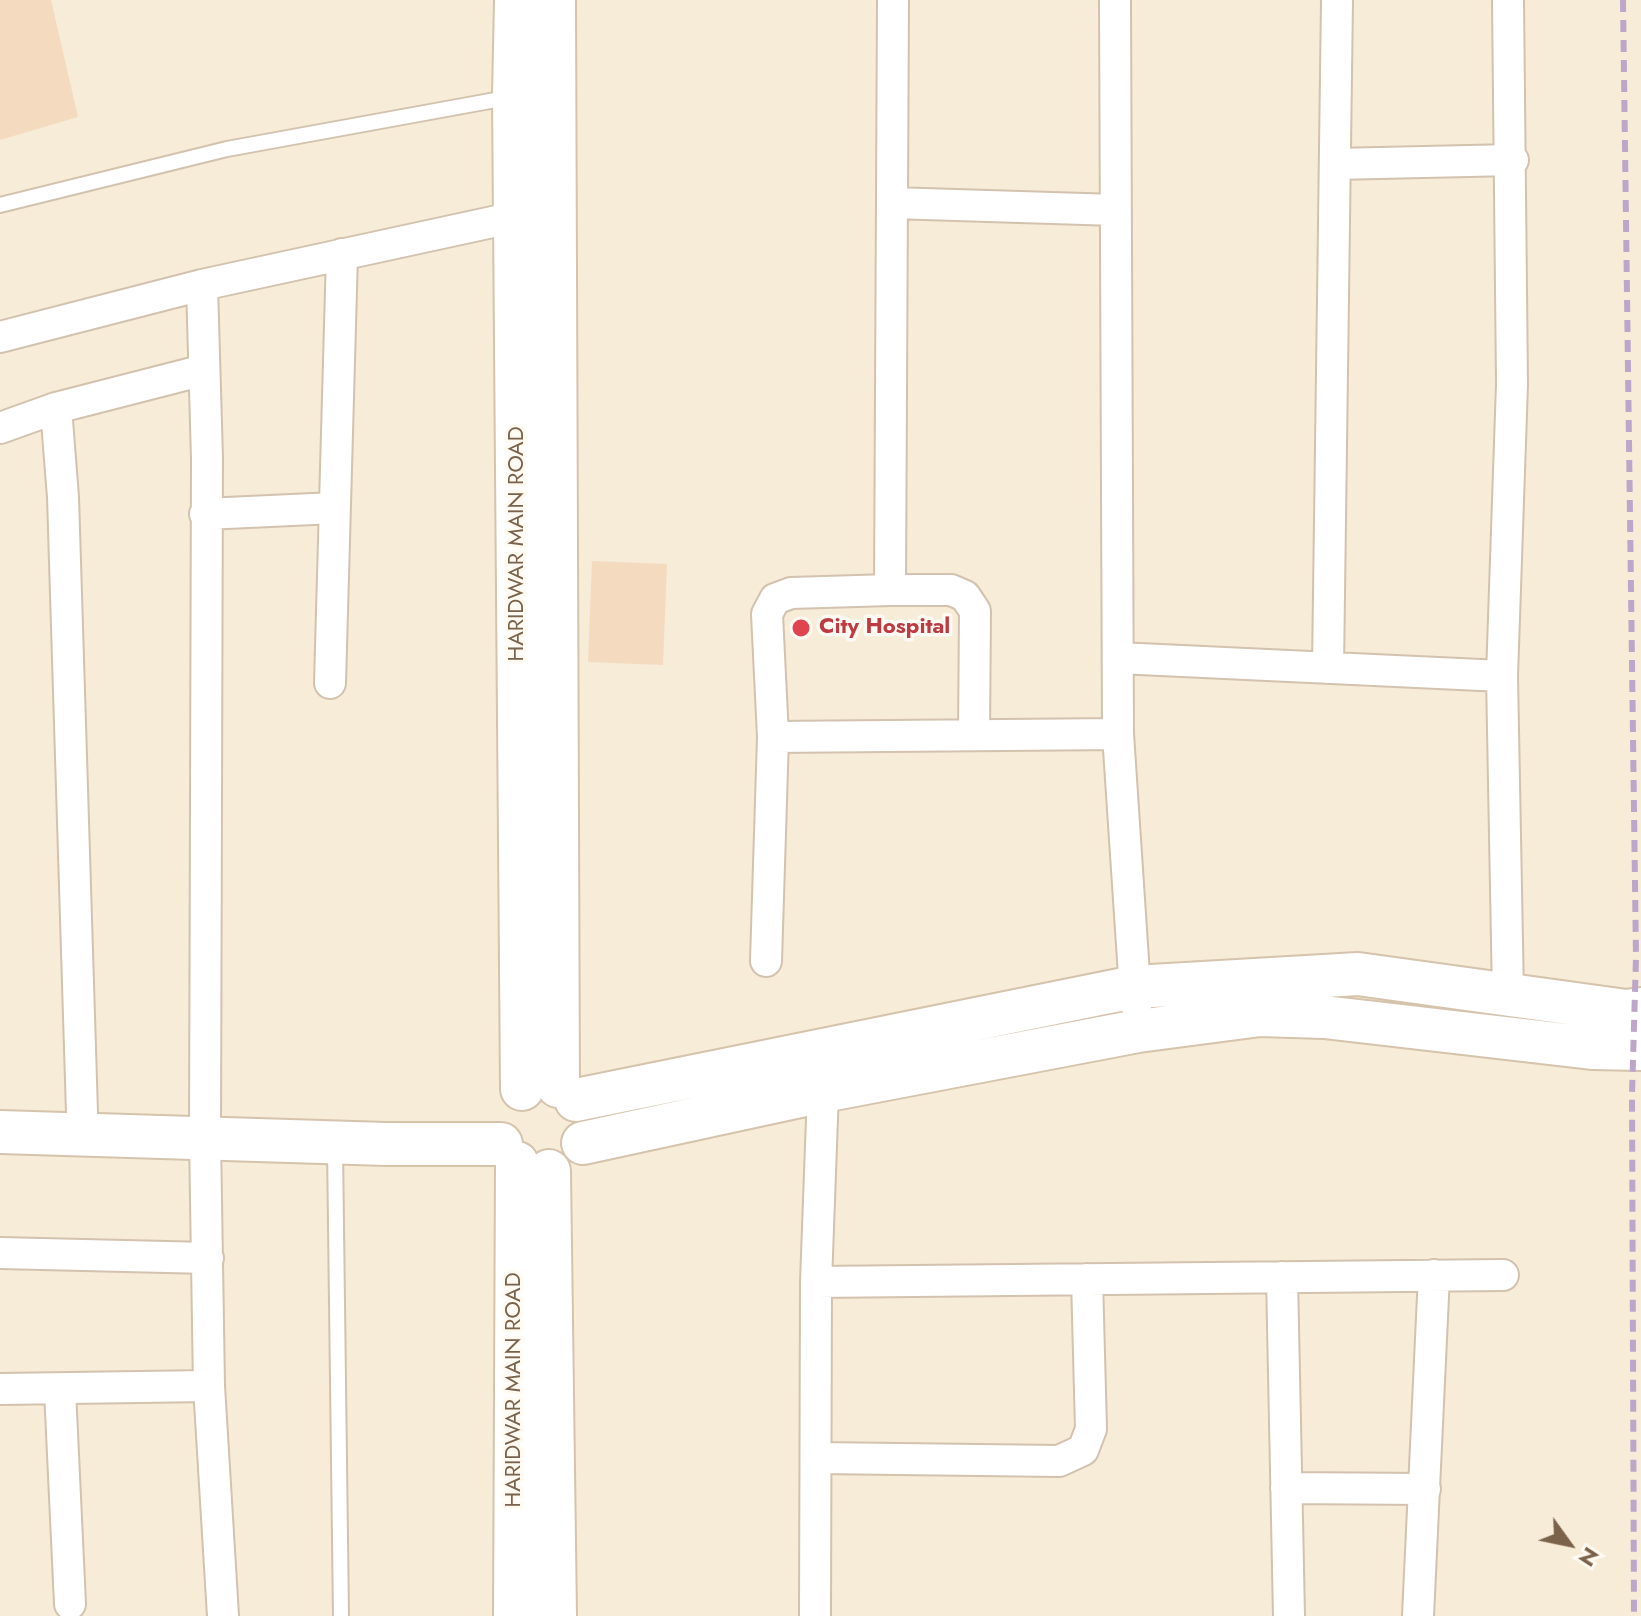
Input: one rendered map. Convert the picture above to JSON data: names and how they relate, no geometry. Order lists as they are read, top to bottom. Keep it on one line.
{"streets":{"main road":["HARIDWAR MAIN ROAD"]},"places":["City Hospital"],"north":"bottom right"}
